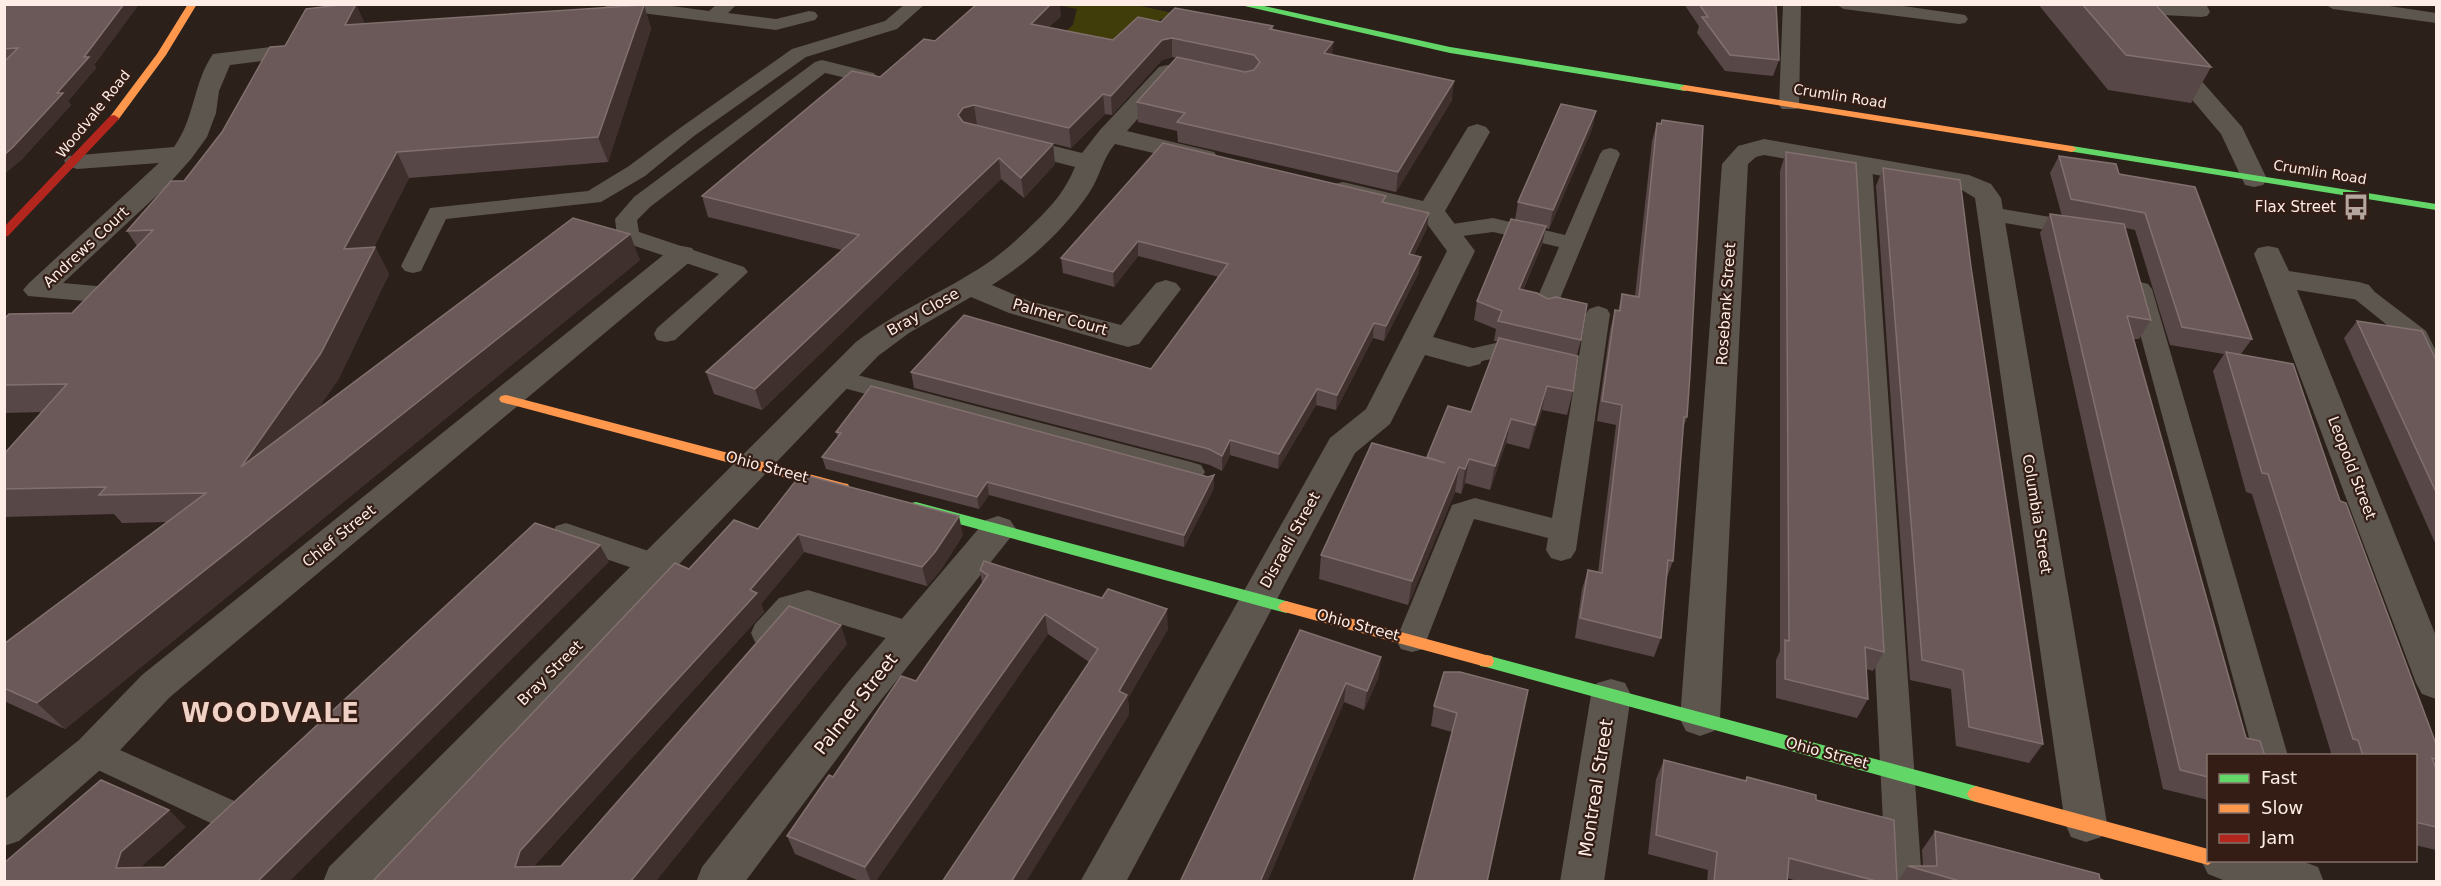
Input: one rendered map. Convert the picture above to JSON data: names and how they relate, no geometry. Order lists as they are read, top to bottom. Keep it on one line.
{"streets":{"main road":["Crumlin Road","Woodvale Road","Ohio Street"],"street":["Andrews Court","Rosebank Street","Bray Close","Palmer Court","Leopold Street","Columbia Street","Chief Street","Disraeli Street","Bray Street","Palmer Street","Montreal Street"]},"crossings":[["Rosebank Street","Ohio Street"],["Rosebank Street","Columbia Street"],["Bray Close","Palmer Court"],["Bray Close","Ohio Street"],["Bray Close","Bray Street"],["Ohio Street","Columbia Street"],["Ohio Street","Chief Street"],["Ohio Street","Disraeli Street"],["Ohio Street","Bray Street"],["Ohio Street","Palmer Street"],["Ohio Street","Montreal Street"]],"districts":["WOODVALE"],"places":{"bus stop":["Flax Street"]},"legend":["Fast","Slow","Jam"]}
